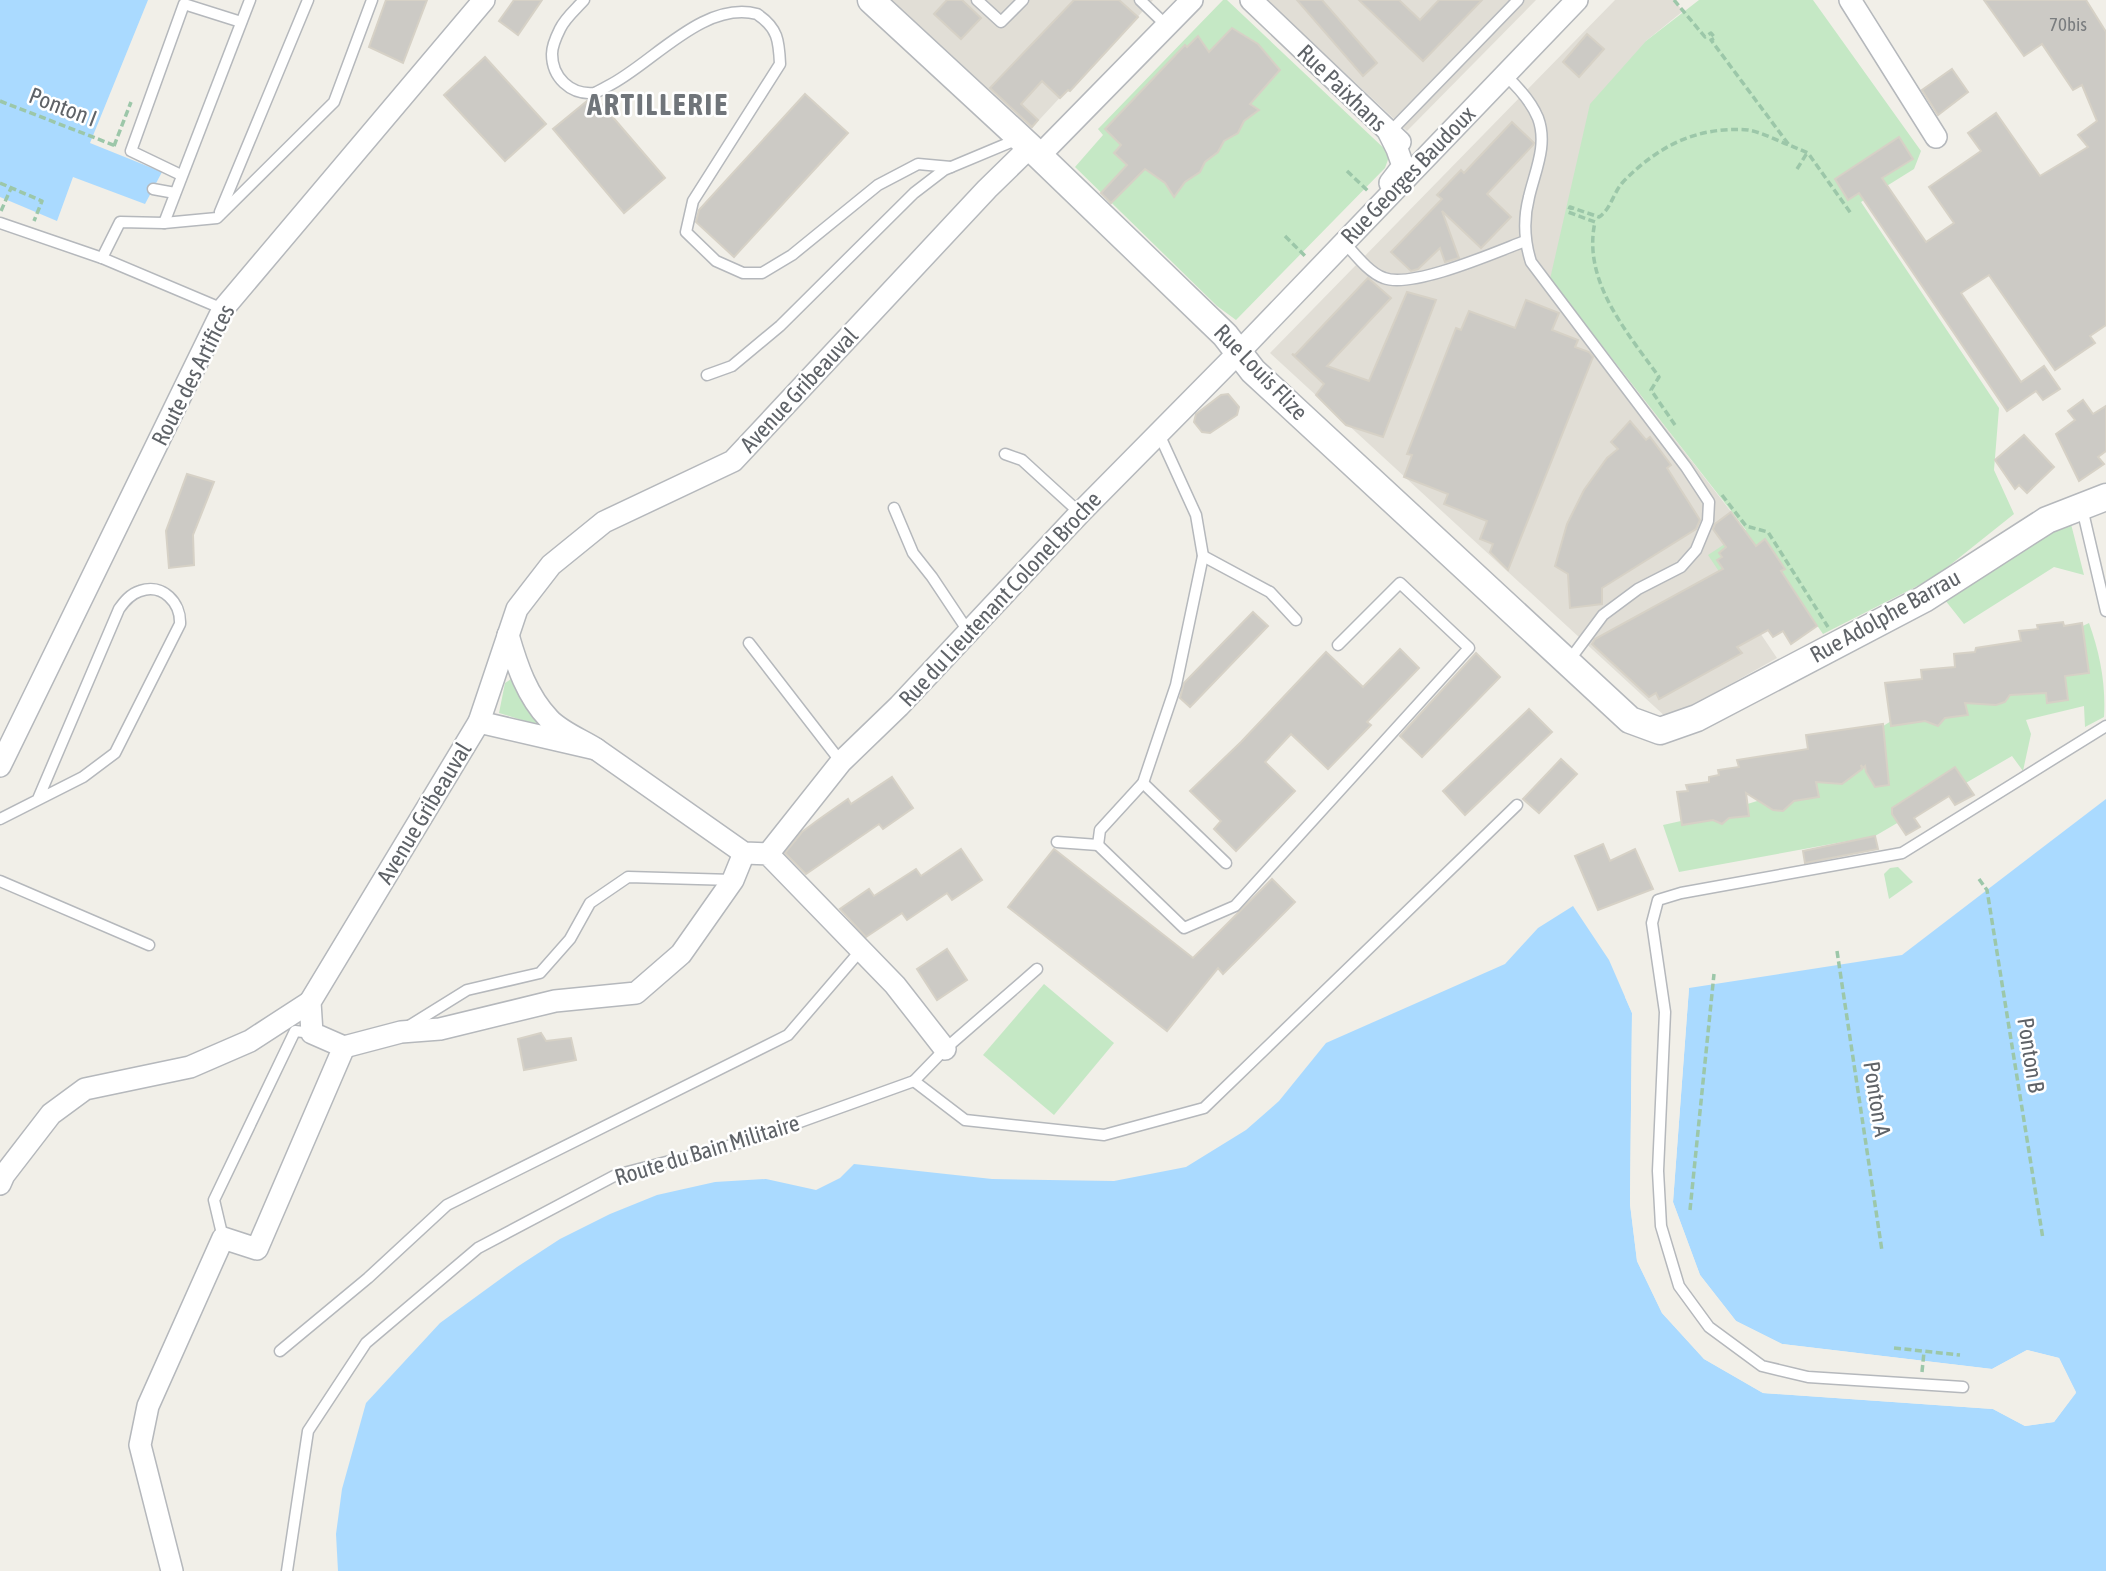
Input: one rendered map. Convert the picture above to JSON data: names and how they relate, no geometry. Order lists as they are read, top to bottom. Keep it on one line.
{"streets":{"street":["Rue Paixhans","Rue Georges Baudoux","Rue Louis Flize","Route des Artifices","Avenue Gribeauval","Rue du Lieutenant Colonel Broche","Rue Adolphe Barrau"],"lane":["Route du Bain Militaire"],"path":["Ponton I","Ponton B","Ponton A"]},"crossings":[["Rue Paixhans","Rue Georges Baudoux"],["Rue Georges Baudoux","Rue Louis Flize"],["Rue Georges Baudoux","Rue du Lieutenant Colonel Broche"],["Rue Louis Flize","Avenue Gribeauval"],["Rue Louis Flize","Rue du Lieutenant Colonel Broche"],["Rue Louis Flize","Rue Adolphe Barrau"]],"districts":["ARTILLERIE"],"house_numbers":["70bis"]}
